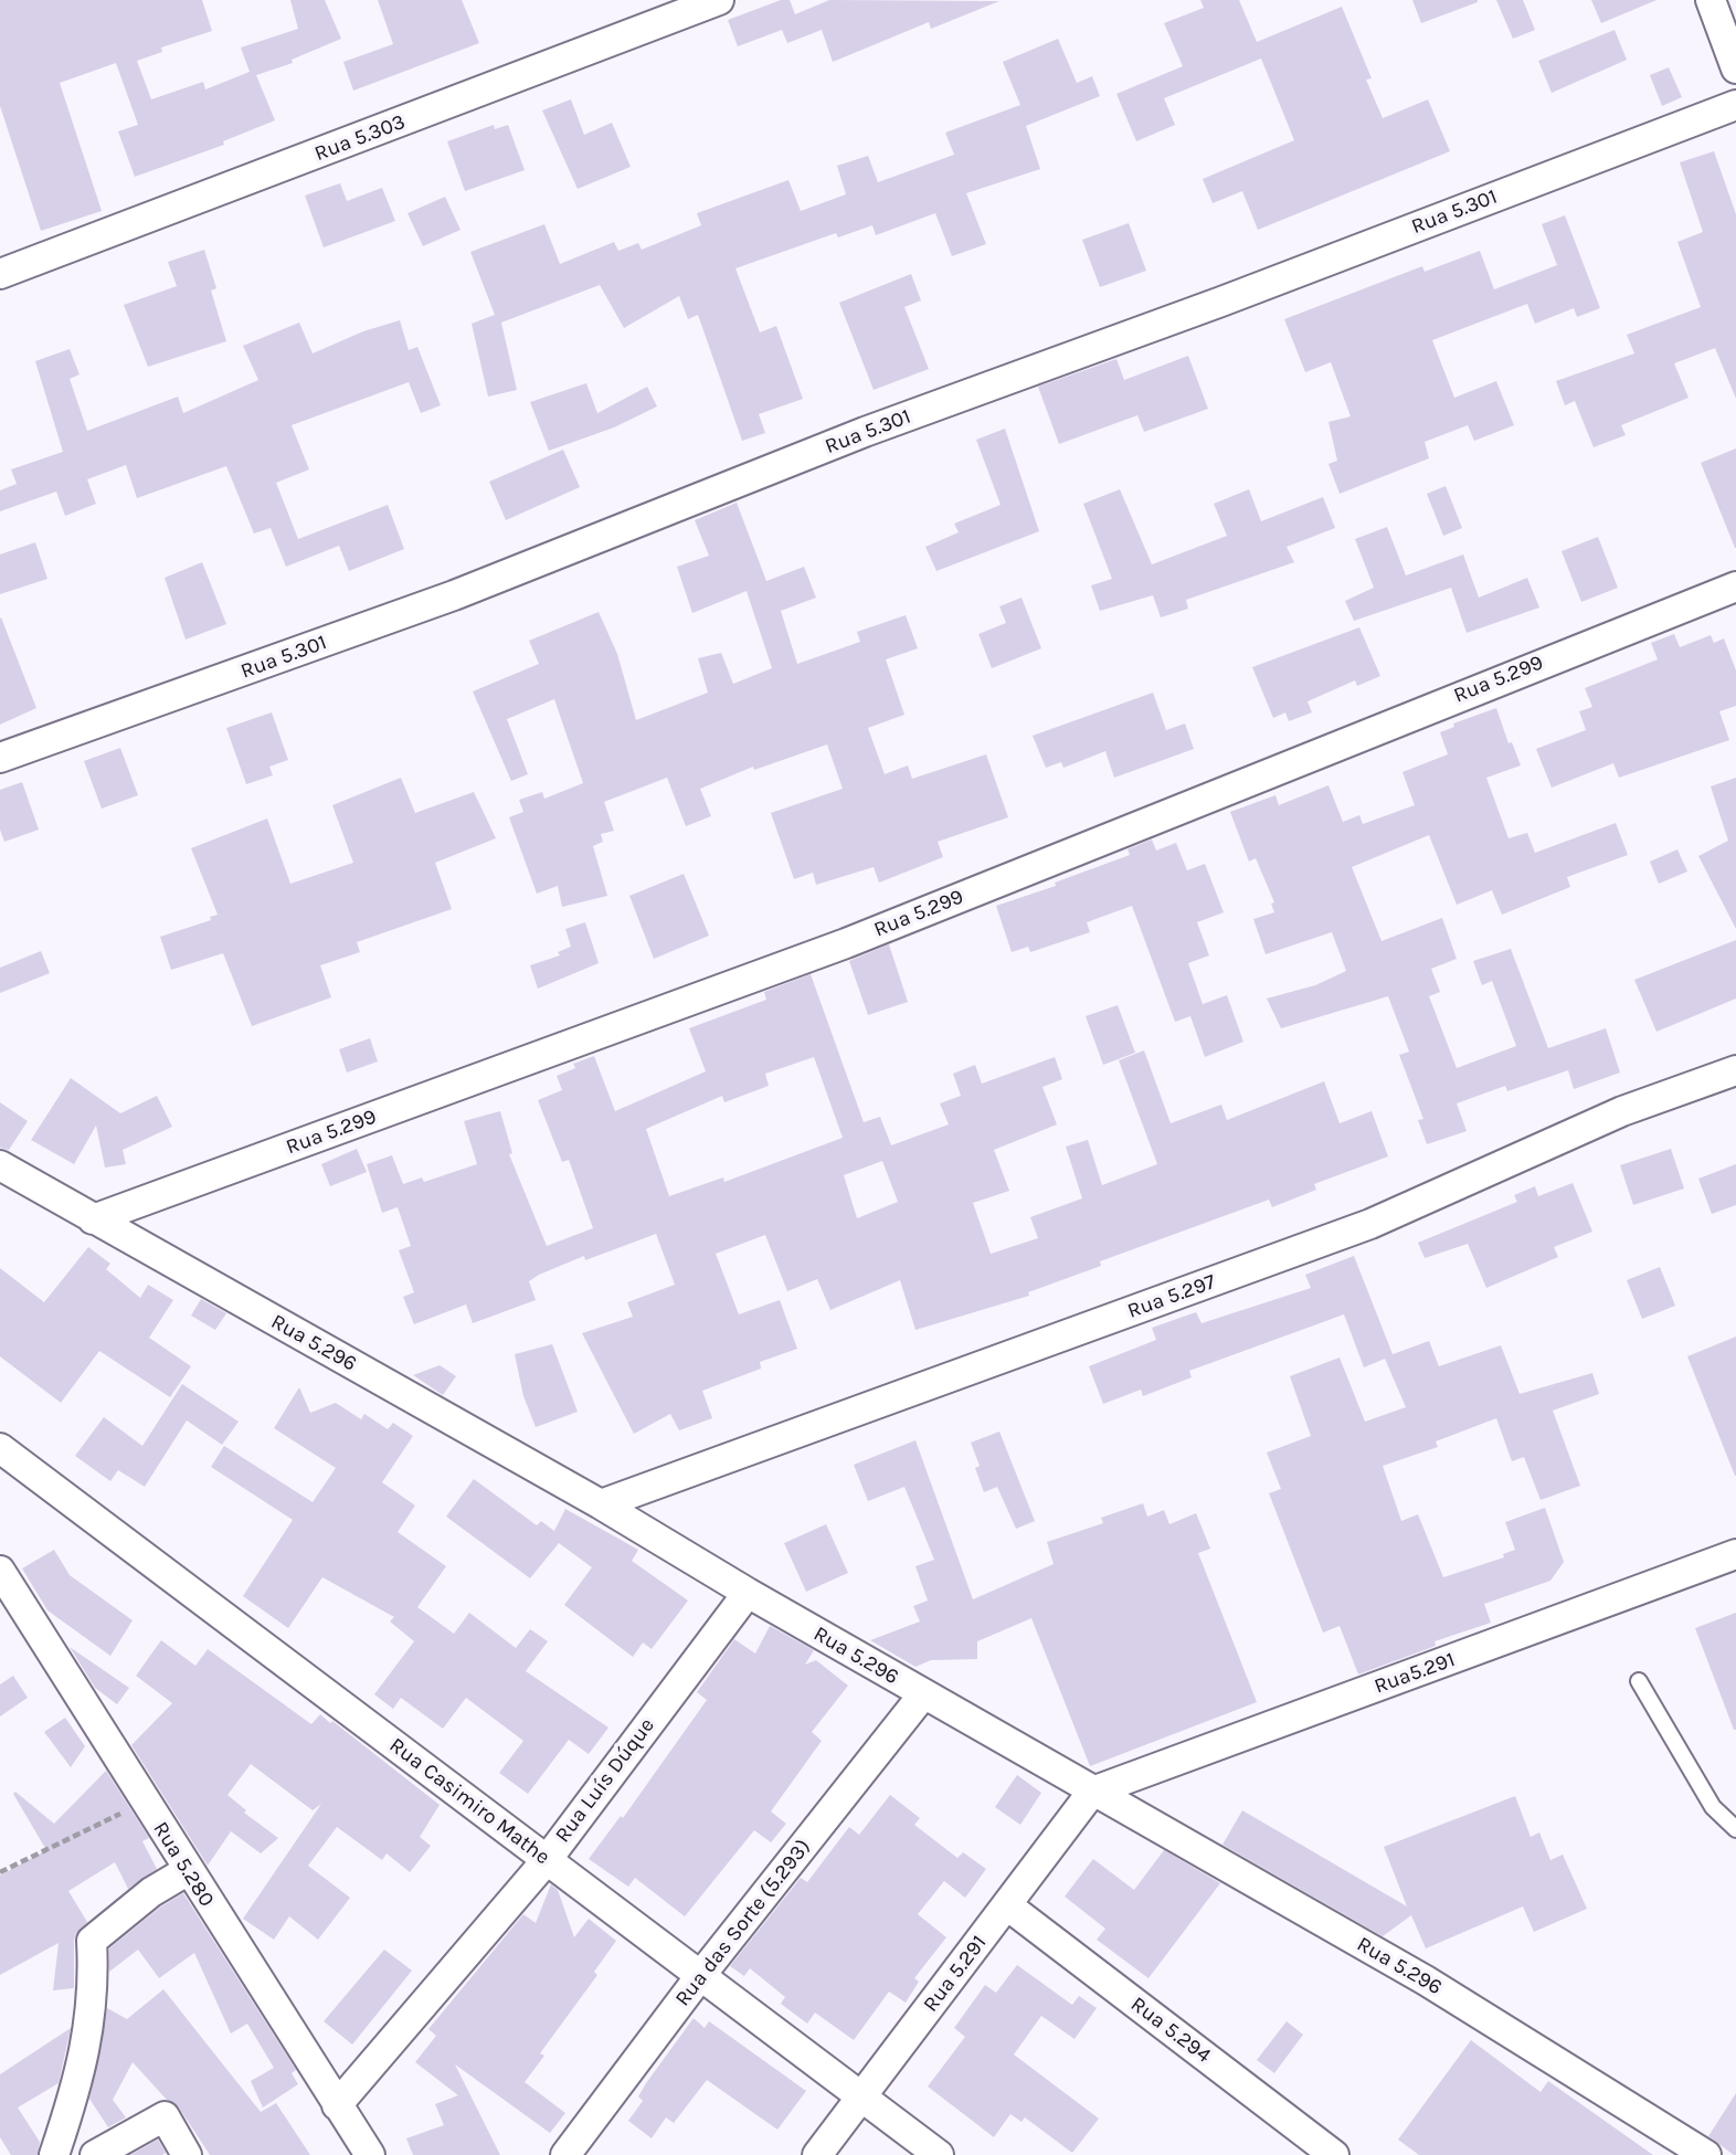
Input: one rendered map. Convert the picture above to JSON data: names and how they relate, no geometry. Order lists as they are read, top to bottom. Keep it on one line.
{"streets":{"street":["Rua 5.303","Rua 5.301","Rua 5.299","Rua 5.297","Rua 5.296","Rua5.291","Rua Luís Dúque","Rua Casimiro Mathe","Rua 5.280","Rua das Sorte (5.293)","Rua 5.291","Rua 5.294"]},"crossings":[["Rua 5.299","Rua 5.296"],["Rua 5.297","Rua 5.296"],["Rua 5.296","Rua5.291"],["Rua 5.296","Rua Luís Dúque"],["Rua 5.296","Rua das Sorte (5.293)"],["Rua 5.296","Rua 5.291"],["Rua5.291","Rua 5.291"],["Rua Luís Dúque","Rua Casimiro Mathe"],["Rua Luís Dúque","Rua 5.280"],["Rua Casimiro Mathe","Rua das Sorte (5.293)"],["Rua Casimiro Mathe","Rua 5.291"],["Rua 5.291","Rua 5.294"]]}
